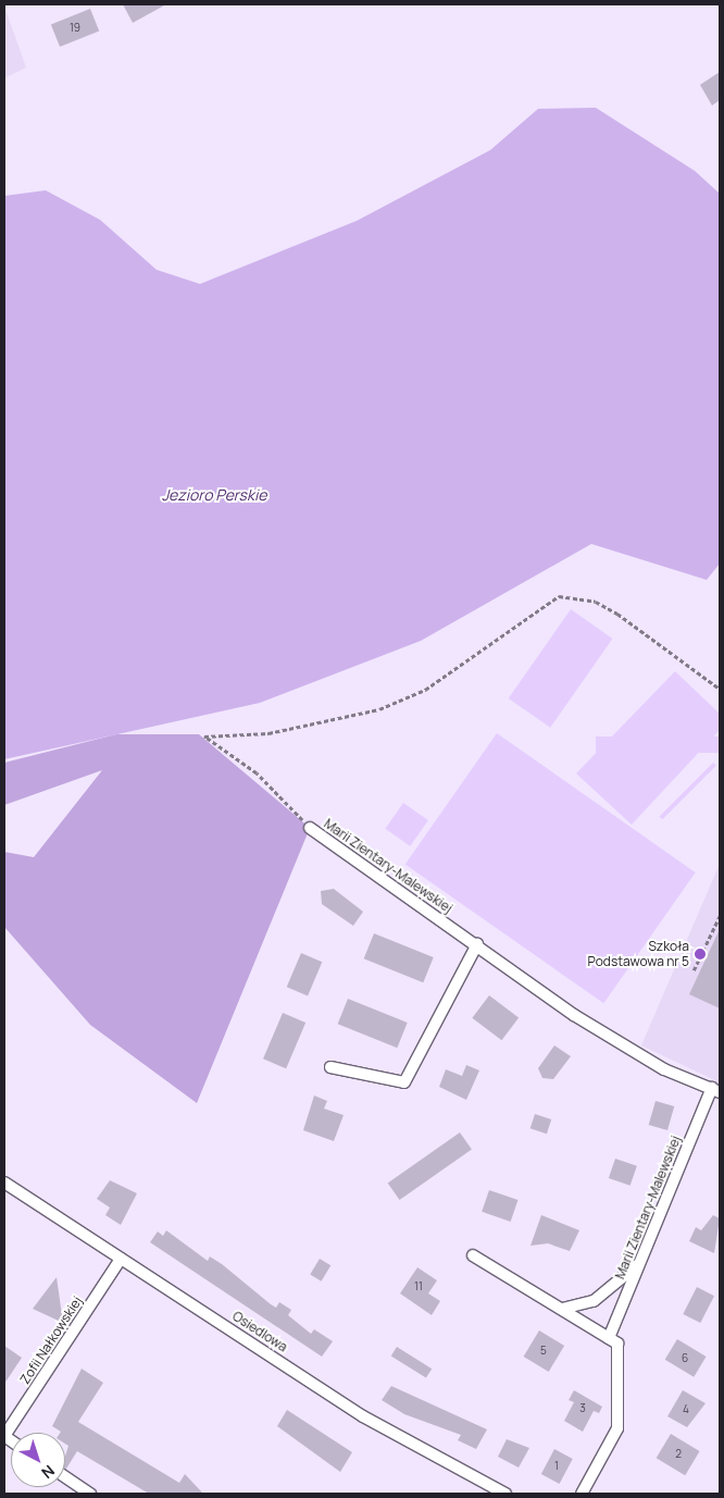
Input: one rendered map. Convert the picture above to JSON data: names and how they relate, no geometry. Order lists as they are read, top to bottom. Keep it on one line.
{"streets":{"street":["Marii Zientary-Malewskiej","Osiedlowa","Zofii Nałkowskiej"]},"crossings":[["Osiedlowa","Zofii Nałkowskiej"]],"water":["Jezioro Perskie"],"places":["Szkoła Podstawowa nr 5"],"house_numbers":["19","11","5","6","3","4","2","1"],"north":"bottom right"}
